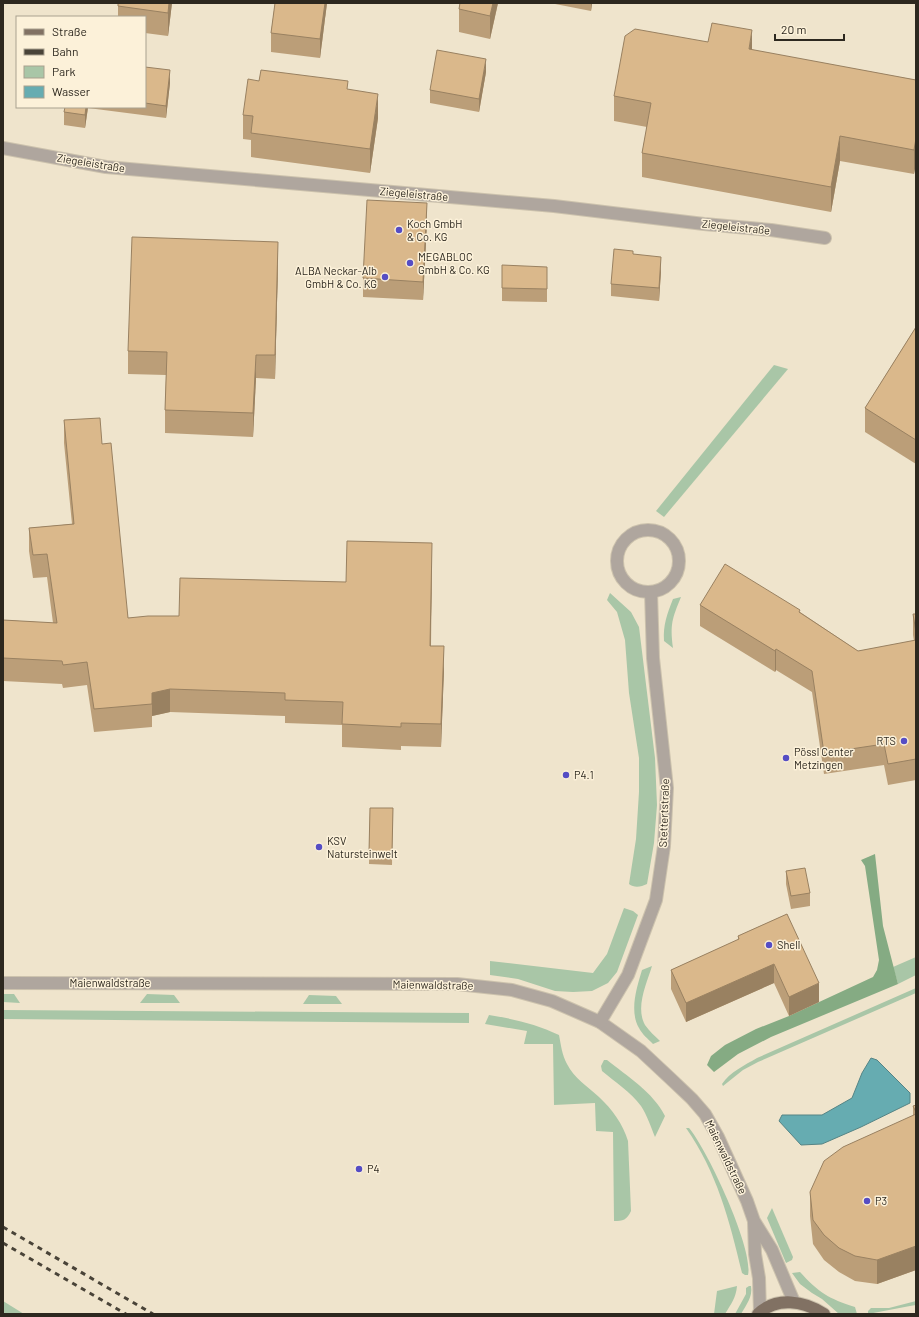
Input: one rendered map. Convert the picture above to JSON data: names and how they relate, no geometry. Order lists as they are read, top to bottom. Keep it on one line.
{"streets":{"street":["Ziegeleistraße","Stettertstraße","Maienwaldstraße"]},"crossings":[["Stettertstraße","Maienwaldstraße"]],"places":["Koch GmbH & Co. KG","MEGABLOC GmbH & Co. KG","ALBA Neckar-Alb GmbH & Co. KG","RTS","Pössl Center Metzingen","P4.1","KSV Natursteinwelt","Shell","P4","P3"],"legend":["Straße","Bahn","Park","Wasser"],"scale_bar":"20 m"}
